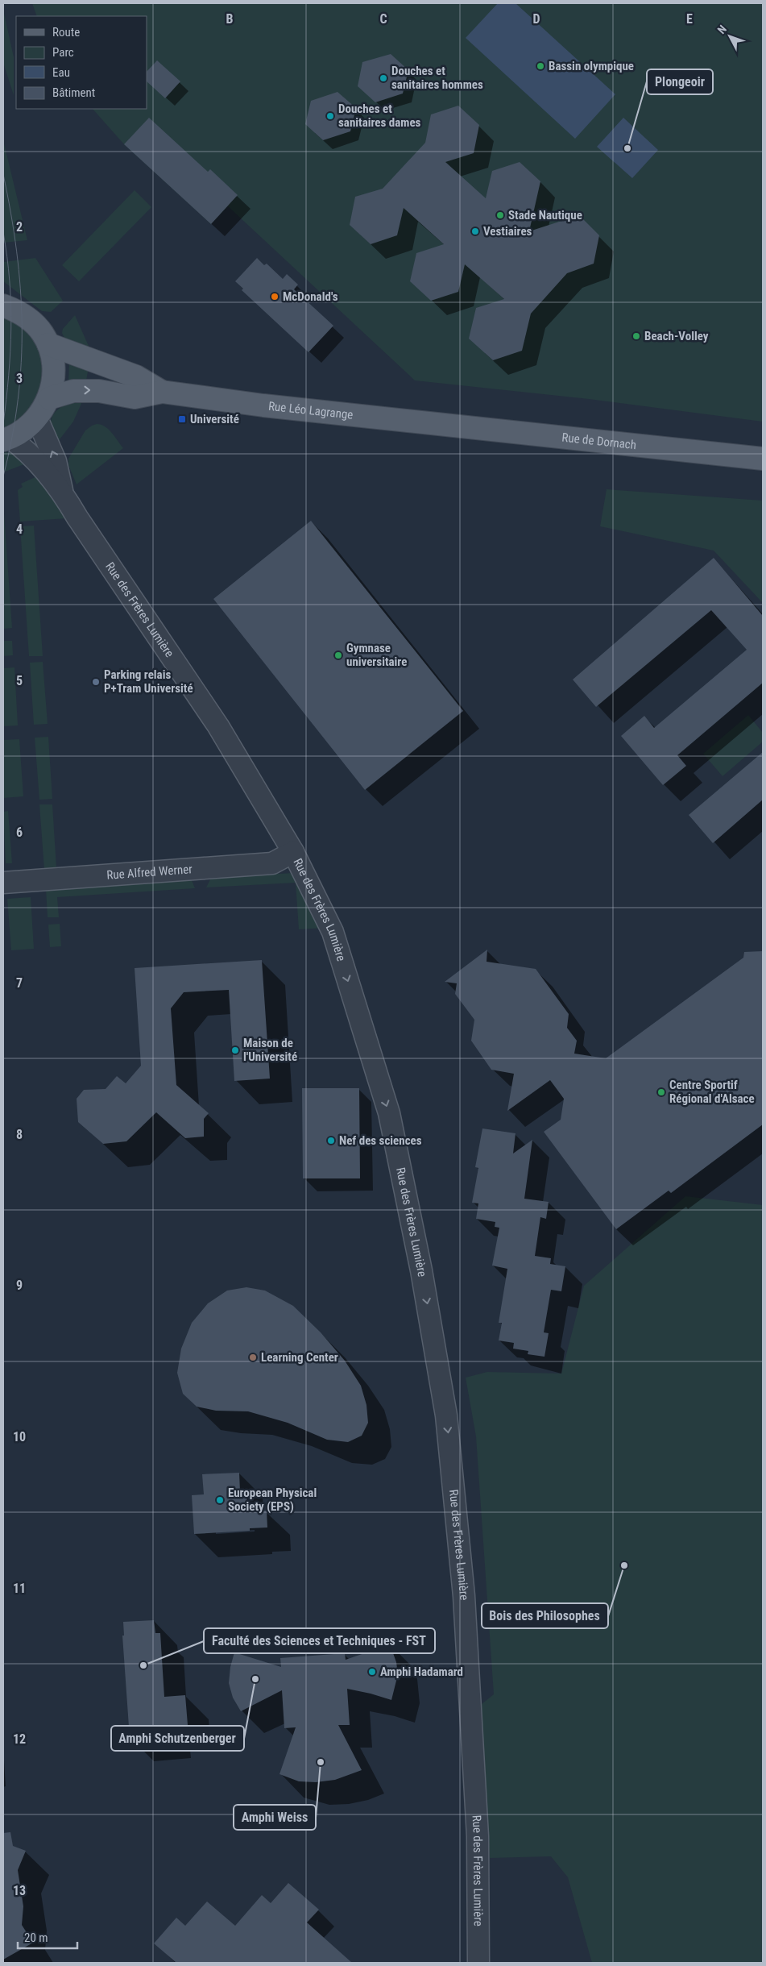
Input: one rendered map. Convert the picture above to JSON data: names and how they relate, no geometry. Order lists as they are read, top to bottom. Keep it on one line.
{"streets":{"main road":["Rue Léo Lagrange","Rue de Dornach"],"street":["Rue des Frères Lumière","Rue Alfred Werner"]},"crossings":[["Rue Léo Lagrange","Rue de Dornach"],["Rue des Frères Lumière","Rue Alfred Werner"]],"one_way":["Rue des Frères Lumière"],"places":{"other":["Bassin olympique","Douches et sanitaires hommes","Douches et sanitaires dames","Plongeoir","Stade Nautique","Vestiaires","McDonald's","Beach-Volley","Gymnase universitaire","Parking relais P+Tram Université","Maison de l'Université","Centre Sportif Régional d'Alsace","Nef des sciences","Learning Center","European Physical Society (EPS)","Bois des Philosophes","Faculté des Sciences et Techniques - FST","Amphi Hadamard","Amphi Schutzenberger","Amphi Weiss"],"transit":["Université"]},"legend":["Route","Parc","Eau","Bâtiment"],"scale_bar":"20 m","north":"top left","grid":{"columns":["B","C","D","E"],"rows":["2","3","4","5","6","7","8","9","10","11","12","13"]}}
